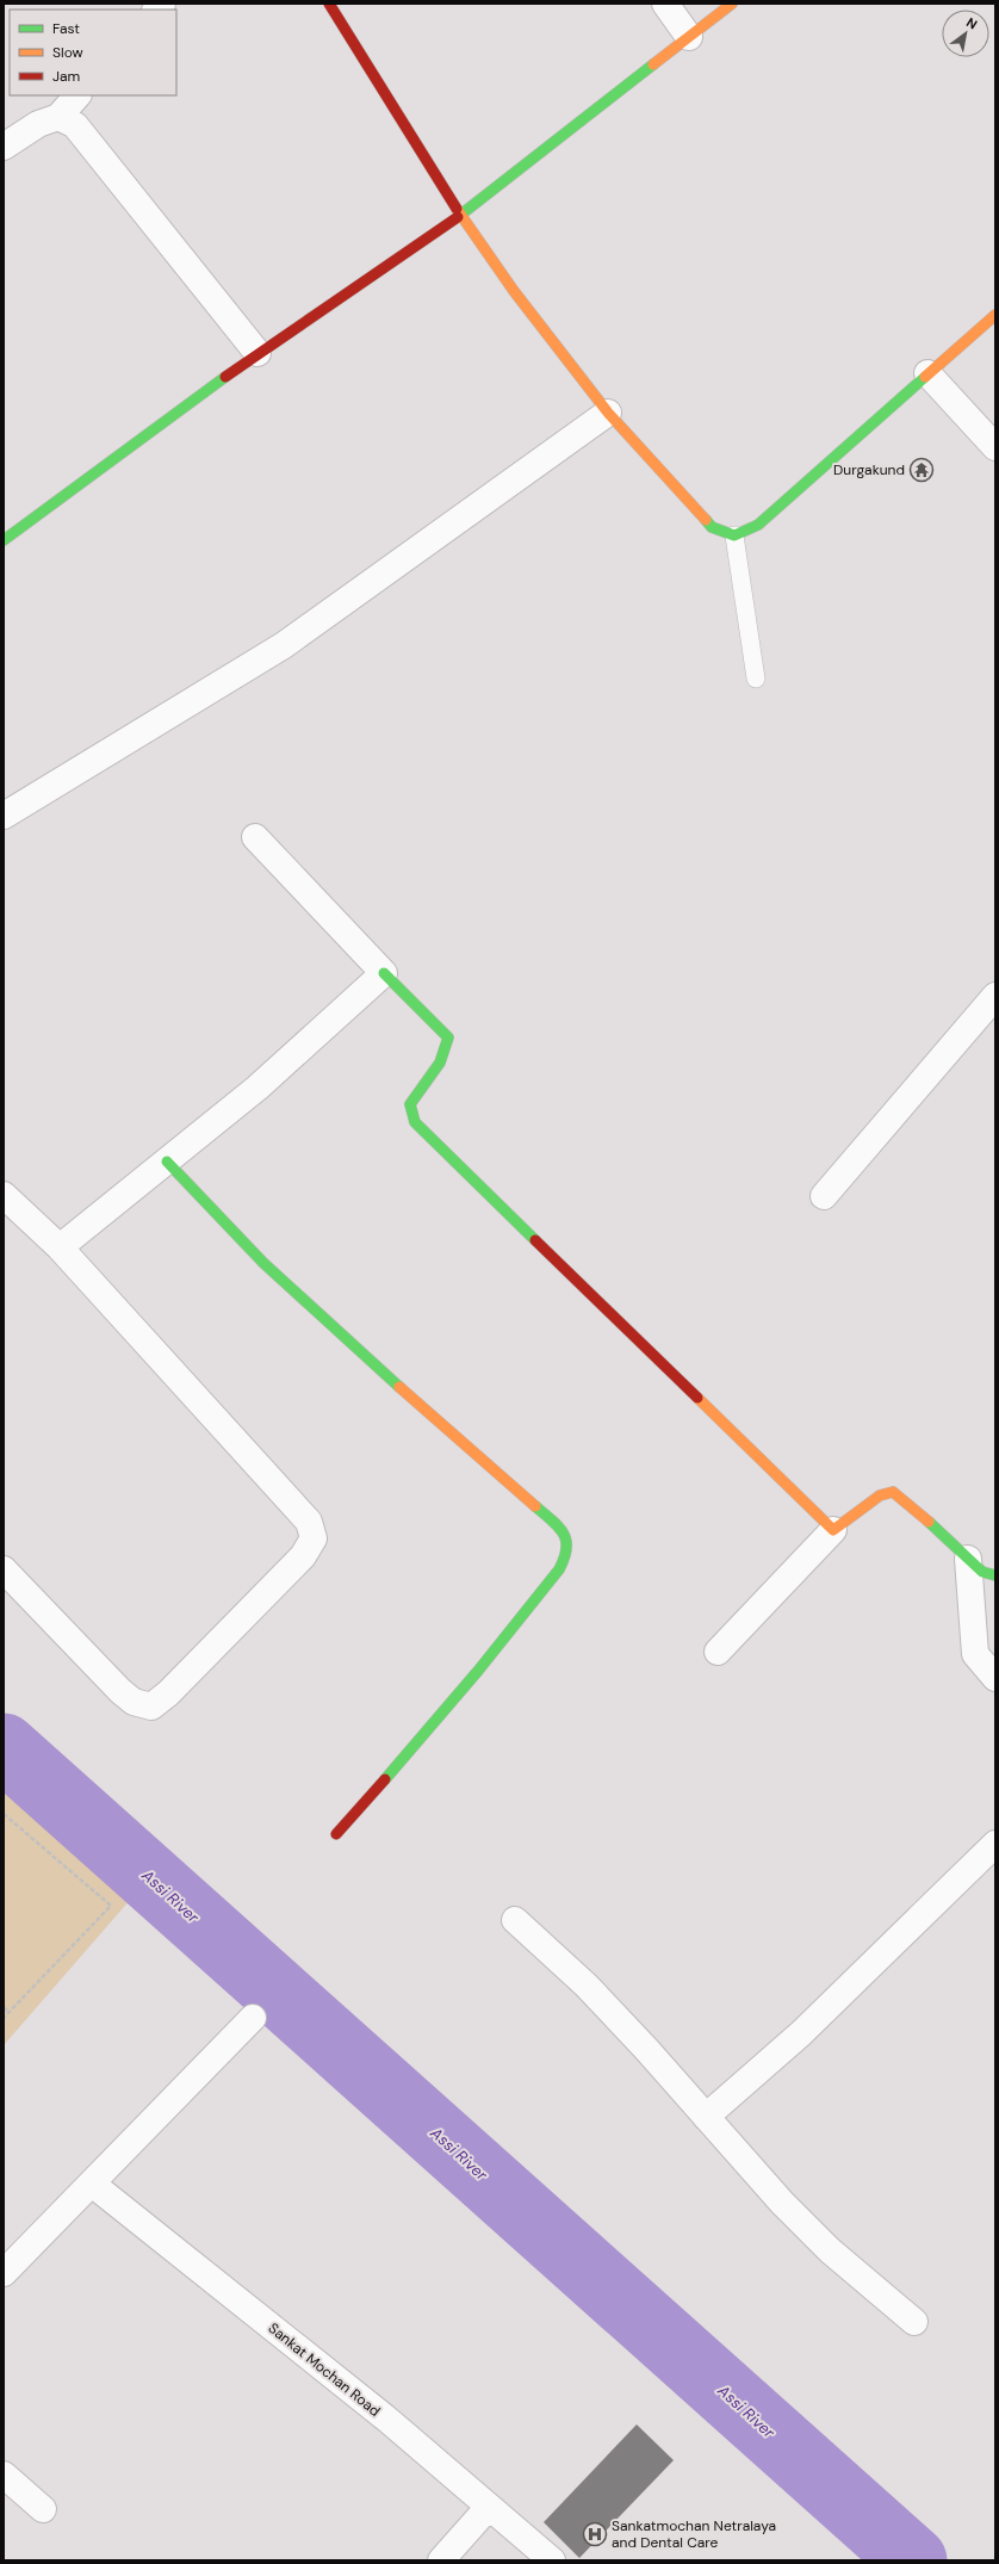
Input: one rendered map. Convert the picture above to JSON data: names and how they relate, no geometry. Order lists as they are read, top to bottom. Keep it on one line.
{"streets":{"street":["Sankat Mochan Road"]},"water":["Assi River"],"places":{"temple":["Durgakund"],"hospital":["Sankatmochan Netralaya and Dental Care"]},"legend":["Fast","Slow","Jam"],"north":"top right"}
